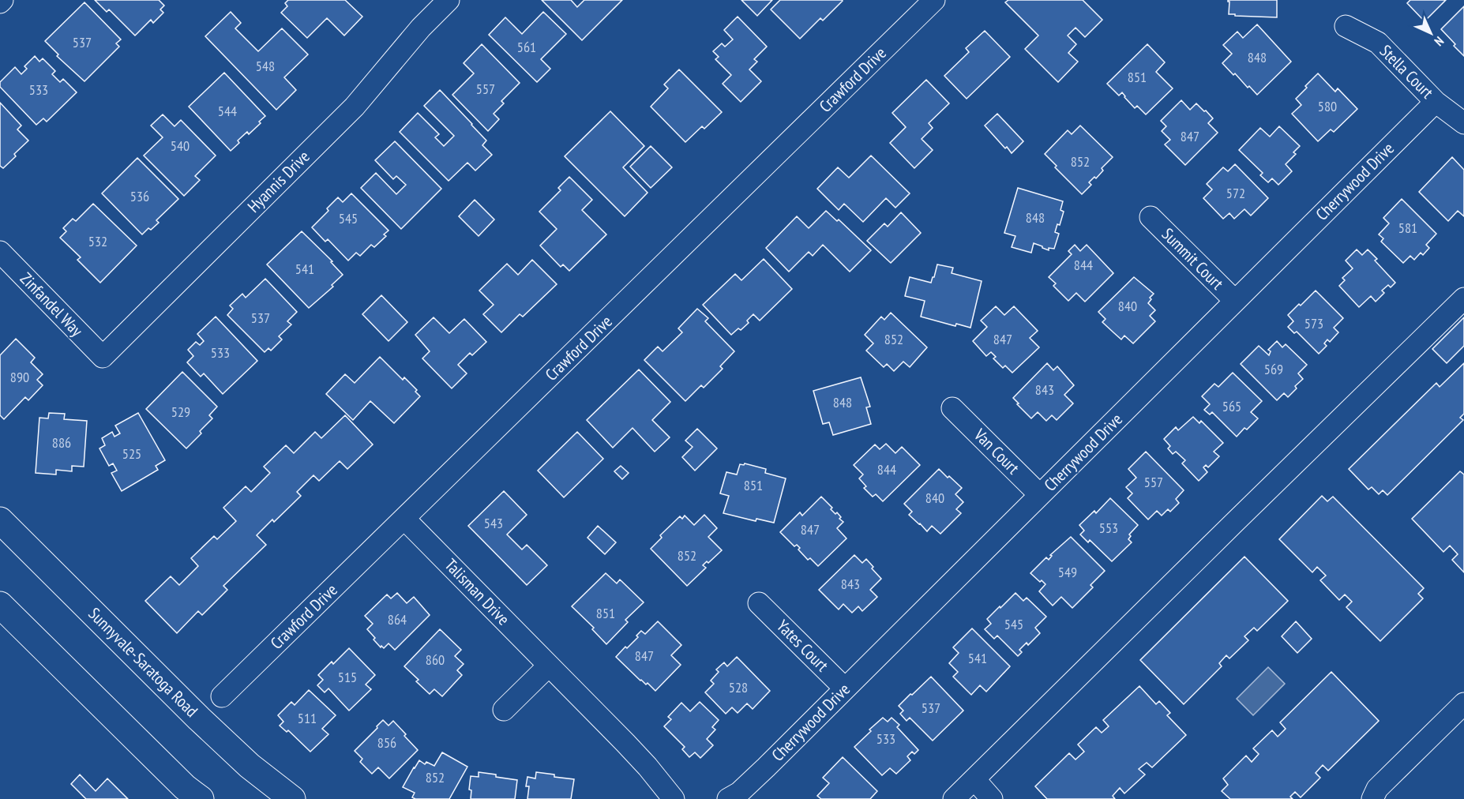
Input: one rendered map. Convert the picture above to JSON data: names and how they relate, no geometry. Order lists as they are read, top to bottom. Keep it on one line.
{"streets":{"main road":["Sunnyvale-Saratoga Road"],"street":["Stella Court","Crawford Drive","Hyannis Drive","Cherrywood Drive","Summit Court","Zinfandel Way","Van Court","Talisman Drive","Yates Court"]},"crossings":[["Stella Court","Cherrywood Drive"],["Crawford Drive","Talisman Drive"],["Hyannis Drive","Zinfandel Way"],["Cherrywood Drive","Summit Court"],["Cherrywood Drive","Van Court"],["Cherrywood Drive","Yates Court"]],"house_numbers":["537","561","848","548","851","557","533","580","544","847","540","852","572","536","848","545","581","532","844","541","840","537","573","852","847","533","569","890","843","848","565","529","886","525","844","557","851","840","543","553","847","852","549","843","851","864","545","847","541","860","515","528","537","511","533","856","852"],"north":"bottom right"}
